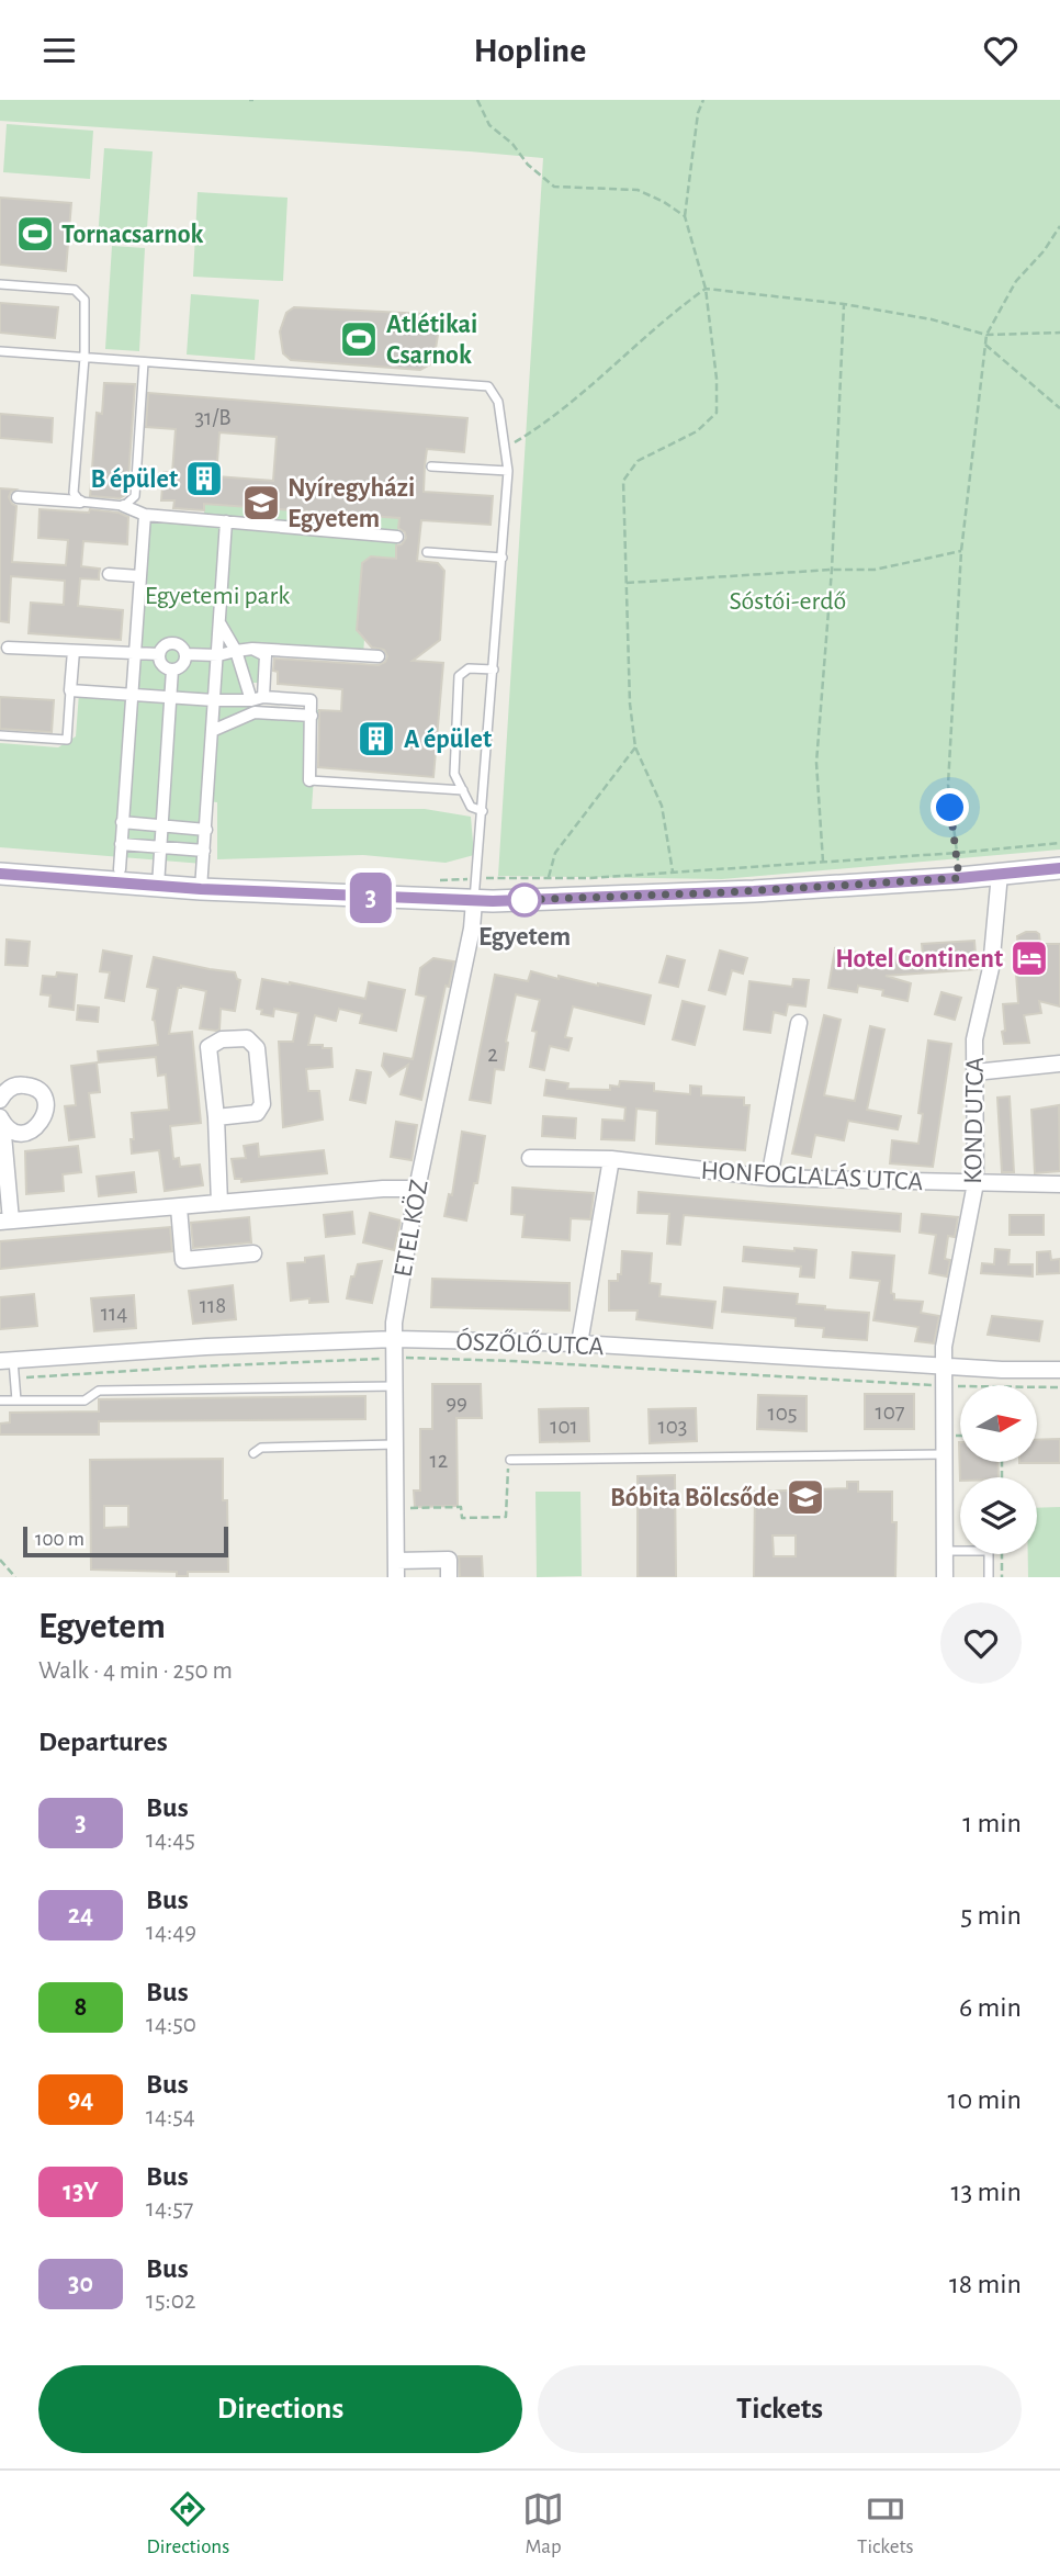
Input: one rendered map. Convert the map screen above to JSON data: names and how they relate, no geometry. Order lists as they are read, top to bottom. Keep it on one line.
{"streets":{"street":["KOND UTCA","HONFOGLALÁS UTCA","ETEL KÖZ","ÓSZŐLŐ UTCA"]},"crossings":[["KOND UTCA","HONFOGLALÁS UTCA"],["KOND UTCA","ÓSZŐLŐ UTCA"],["ETEL KÖZ","ÓSZŐLŐ UTCA"]],"parks":["Egyetemi park","Sóstói-erdő"],"places":{"sports":["Tornacsarnok","Atlétikai Csarnok"],"building":["B épület","A épület"],"school or university":["Nyíregyházi Egyetem","Bóbita Bölcsőde"],"other":["Egyetem"],"hotel":["Hotel Continent"]},"lines":["bus line 3"],"house_numbers":["31/B","2","118","114","99","107","105","101","103","12"],"scale_bar":"100 m","north":"right","page":{"header":"Hopline","on_map":"3","scale":"100 m","heading":[["Egyetem","Walk · 4 min · 250 m"],"Departures"],"list":[{"mark":"3","name":"Bus","note":"14:45","value":"1 min"},{"mark":"24","name":"Bus","note":"14:49","value":"5 min"},{"mark":"8","name":"Bus","note":"14:50","value":"6 min"},{"mark":"94","name":"Bus","note":"14:54","value":"10 min"},{"mark":"13Y","name":"Bus","note":"14:57","value":"13 min"},{"mark":"30","name":"Bus","note":"15:02","value":"18 min"}],"buttons":["Directions","Tickets"],"tabs":["Directions","Map","Tickets"]}}
